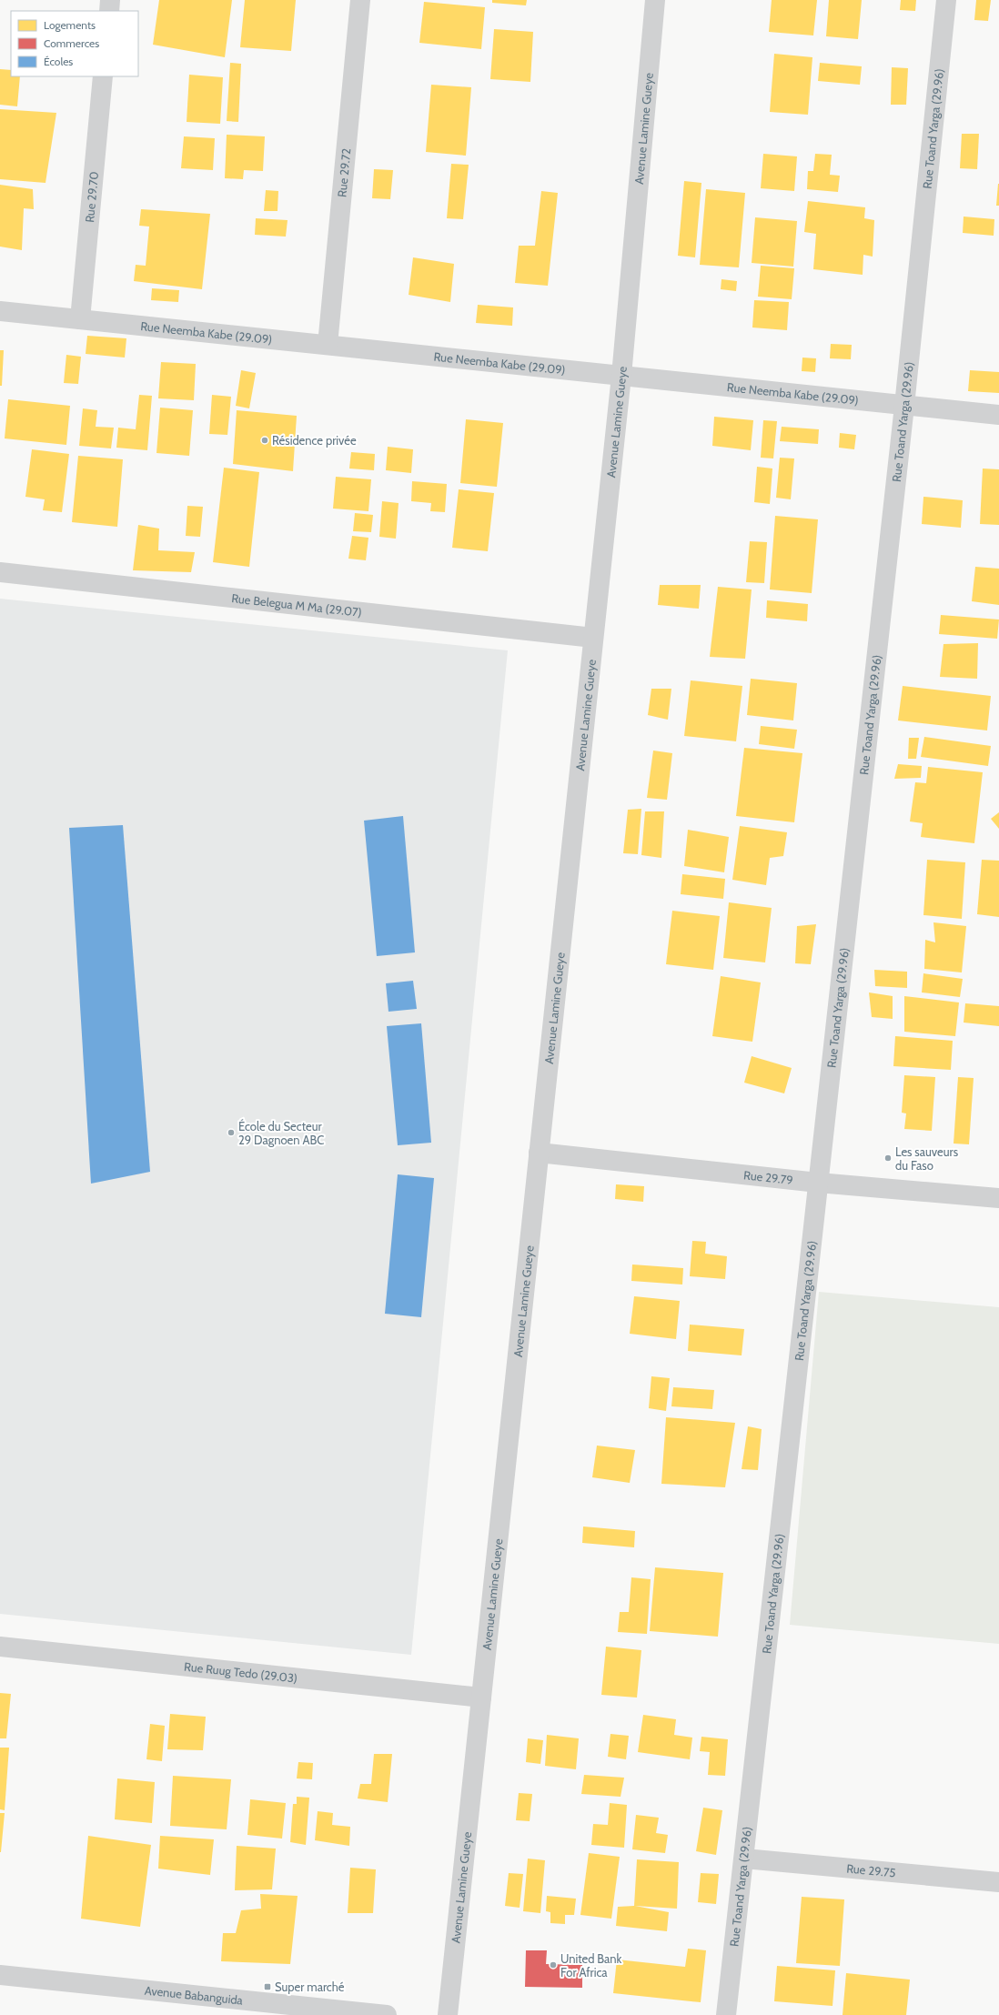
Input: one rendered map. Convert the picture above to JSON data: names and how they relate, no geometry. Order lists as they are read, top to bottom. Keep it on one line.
{"streets":{"street":["Avenue Lamine Gueye","Rue Toand Yarga (29.96)","Rue 29.72","Rue 29.70","Rue Neemba Kabe (29.09)","Rue Belegua M Ma (29.07)","Rue 29.79","Rue Ruug Tedo (29.03)","Rue 29.75","Avenue Babanguida"]},"crossings":[["Avenue Lamine Gueye","Rue Neemba Kabe (29.09)"],["Avenue Lamine Gueye","Rue Belegua M Ma (29.07)"],["Avenue Lamine Gueye","Rue 29.79"],["Avenue Lamine Gueye","Rue Ruug Tedo (29.03)"],["Rue Toand Yarga (29.96)","Rue Neemba Kabe (29.09)"],["Rue Toand Yarga (29.96)","Rue 29.79"],["Rue Toand Yarga (29.96)","Rue 29.75"],["Rue 29.72","Rue Neemba Kabe (29.09)"],["Rue 29.70","Rue Neemba Kabe (29.09)"]],"places":{"other":["Résidence privée","École du Secteur 29 Dagnoen ABC","Les sauveurs du Faso","United Bank For Africa"],"transit":["Super marché"]},"legend":["Logements","Commerces","Écoles"]}
